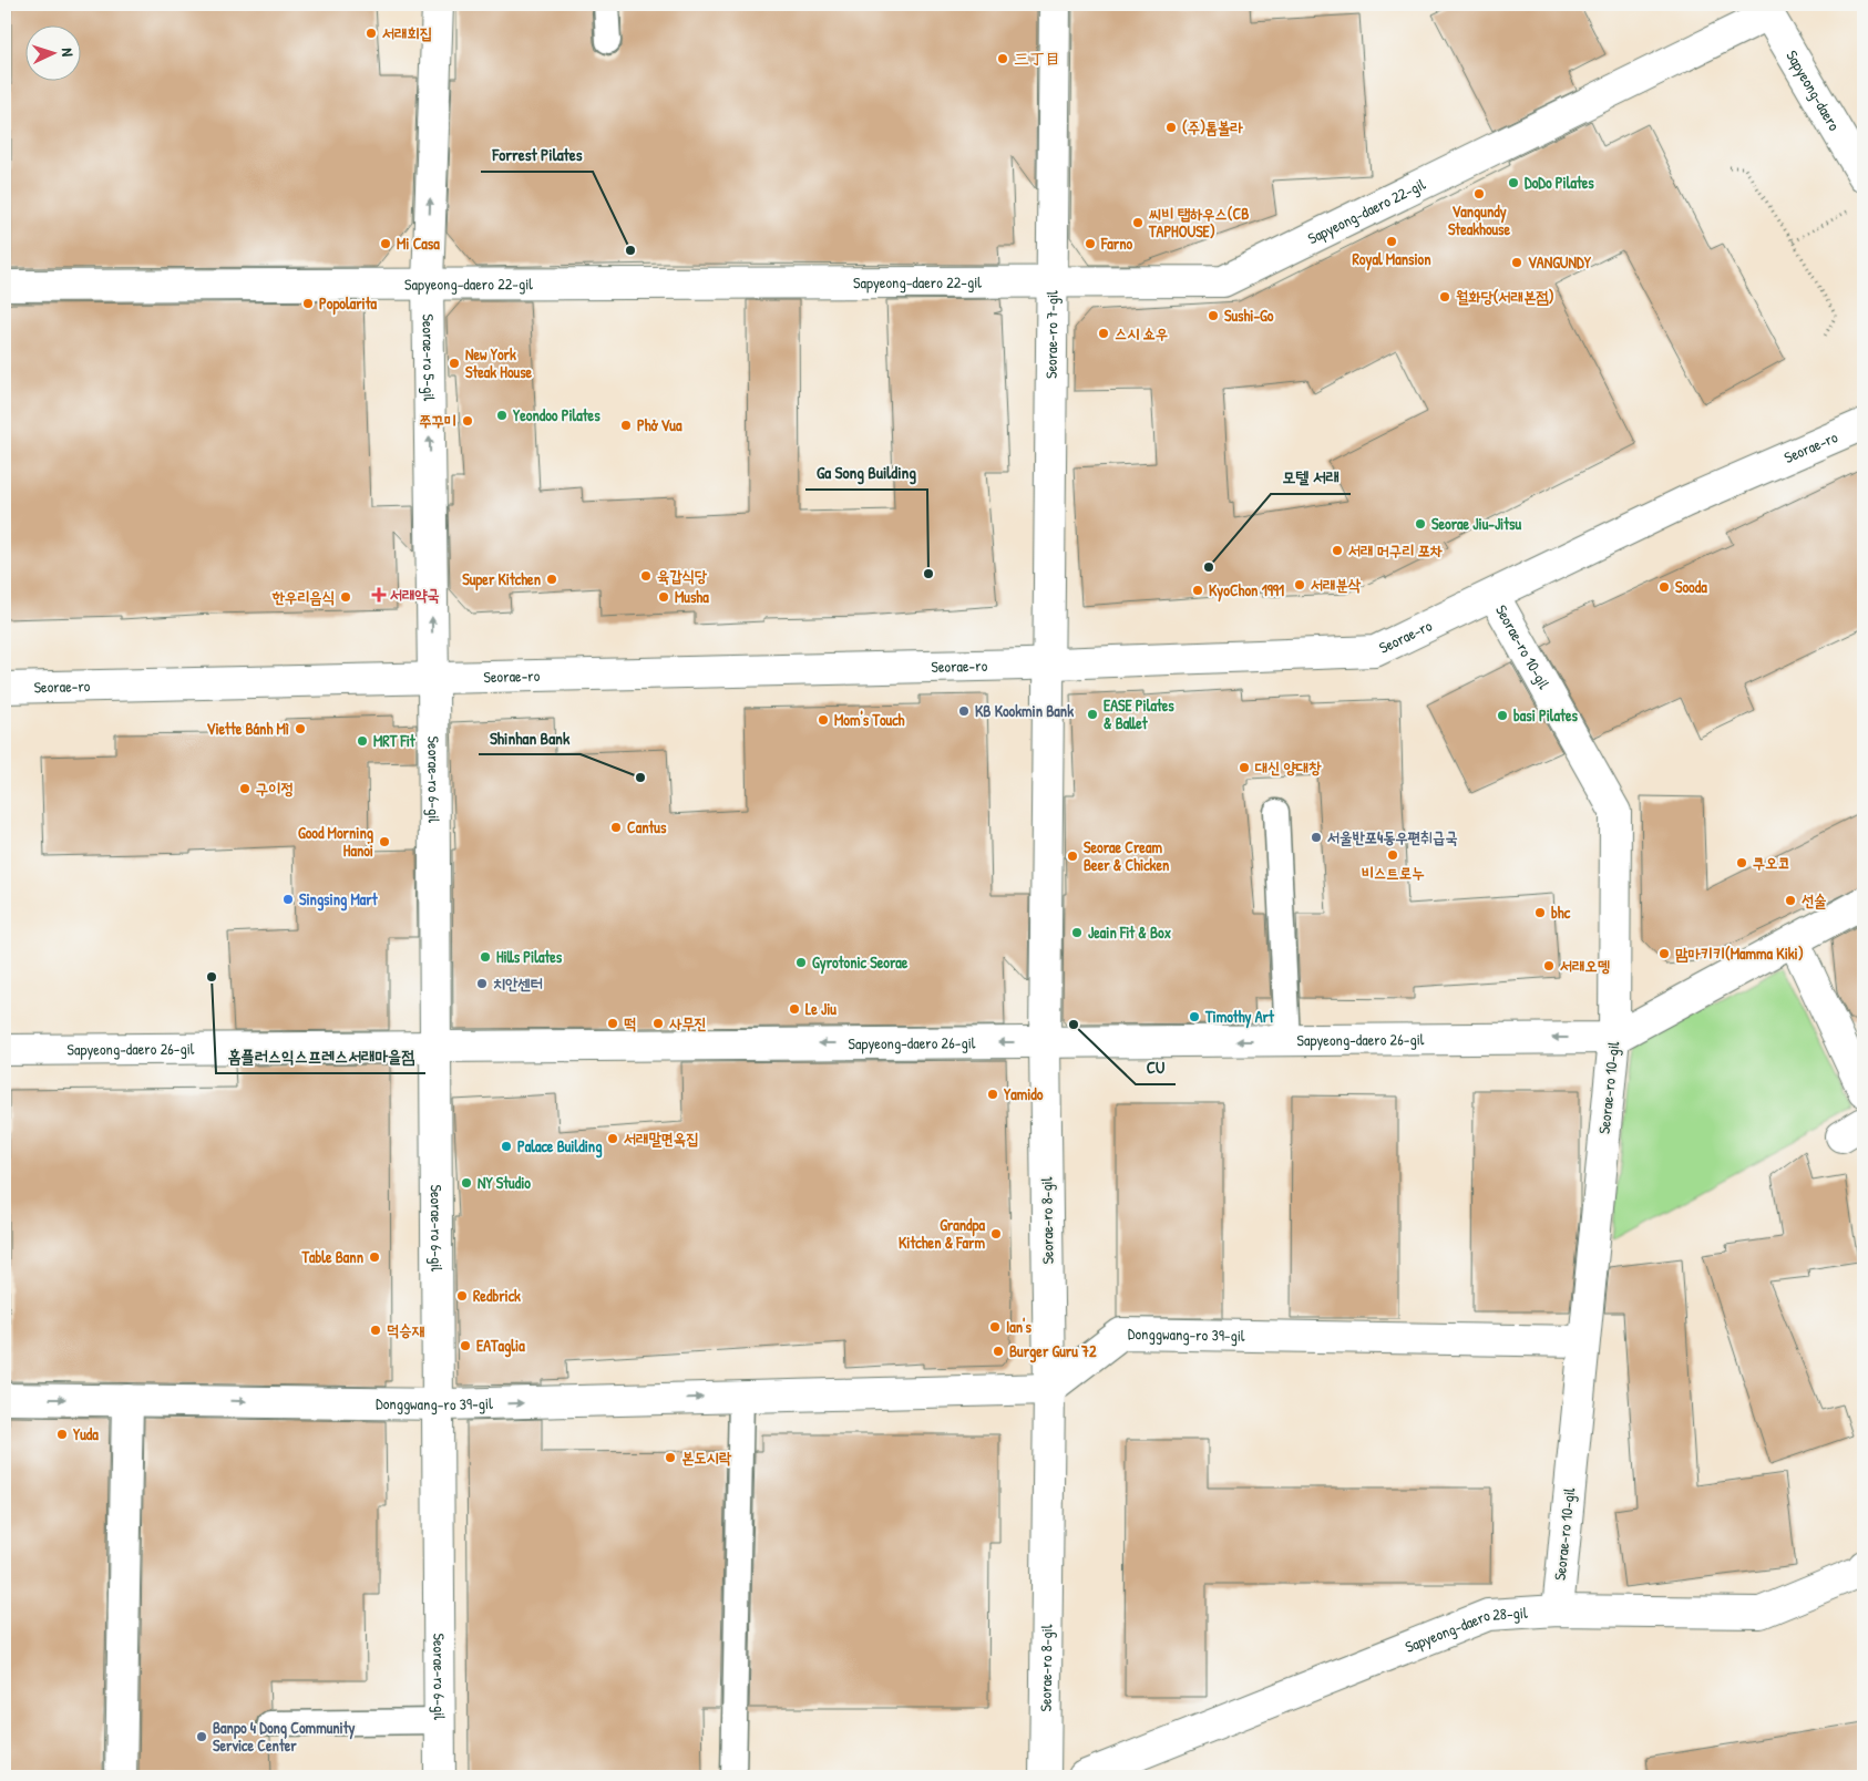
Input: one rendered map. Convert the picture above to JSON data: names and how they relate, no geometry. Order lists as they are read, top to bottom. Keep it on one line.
{"streets":{"street":["Sapyeong-daero","Sapyeong-daero 22-gil","Seorae-ro 7-gil","Seorae-ro 5-gil","Seorae-ro","Seorae-ro 10-gil","Seorae-ro 6-gil","Sapyeong-daero 26-gil","Seorae-ro 8-gil","Donggwang-ro 39-gil","Sapyeong-daero 28-gil"]},"crossings":[["Sapyeong-daero","Sapyeong-daero 22-gil"],["Sapyeong-daero 22-gil","Seorae-ro 7-gil"],["Sapyeong-daero 22-gil","Seorae-ro 5-gil"],["Seorae-ro 7-gil","Seorae-ro"],["Seorae-ro 7-gil","Seorae-ro 8-gil"],["Seorae-ro 5-gil","Seorae-ro"],["Seorae-ro 5-gil","Seorae-ro 6-gil"],["Seorae-ro","Seorae-ro 10-gil"],["Seorae-ro","Seorae-ro 6-gil"],["Seorae-ro","Seorae-ro 8-gil"],["Seorae-ro 10-gil","Sapyeong-daero 26-gil"],["Seorae-ro 10-gil","Donggwang-ro 39-gil"],["Seorae-ro 10-gil","Sapyeong-daero 28-gil"],["Seorae-ro 6-gil","Sapyeong-daero 26-gil"],["Seorae-ro 6-gil","Donggwang-ro 39-gil"],["Sapyeong-daero 26-gil","Seorae-ro 8-gil"],["Seorae-ro 8-gil","Donggwang-ro 39-gil"]],"one_way":["Seorae-ro 5-gil","Sapyeong-daero 26-gil","Donggwang-ro 39-gil"],"places":{"other":["서래회집","三丁目","(주)톰볼라","DoDo Pilates","Vangundy Steakhouse","씨비 탭하우스(CB TAPHOUSE)","Royal Mansion","Mi Casa","Farno","Forrest Pilates","VANGUNDY","월화당(서래본점)","Popolarita","Sushi-Go","스시 쇼우","New York Steak House","Yeondoo Pilates","쭈꾸미","Phở Vua","Seorae Jiu-Jitsu","서래 머구리 포차","모텔 서래","Ga Song Building","육갑식당","Super Kitchen","서래분삭","Sooda","KyoChon 1991","한우리음식","Musha","KB Kookmin Bank","EASE Pilates & Ballet","basi Pilates","Mom's Touch","Viette Bánh Mì","MRT Fit","대신 양대창","Shinhan Bank","구이정","Cantus","서울반포4동우편취급국","Good Morning Hanoi","비스트로누","Seorae Cream Beer & Chicken","쿠오코","Singsing Mart","선술","bhc","Jeain Fit & Box","맘마키키(Mamma Kiki)","Hills Pilates","Gyrotonic Seorae","서래오뎅","홈플러스익스프레스서래마을점","치안센터","Le Jiu","Timothy Art","떡","사무진","CU","Yamido","서래말면옥집","Palace Building","NY Studio","Grandpa Kitchen & Farm","Table Bann","Redbrick","Ian's","덕승재","EATaglia","Burger Guru 72","Yuda","본도시락","Banpo 4 Dong Community Service Center"],"health":["서래약국"]},"north":"right"}
